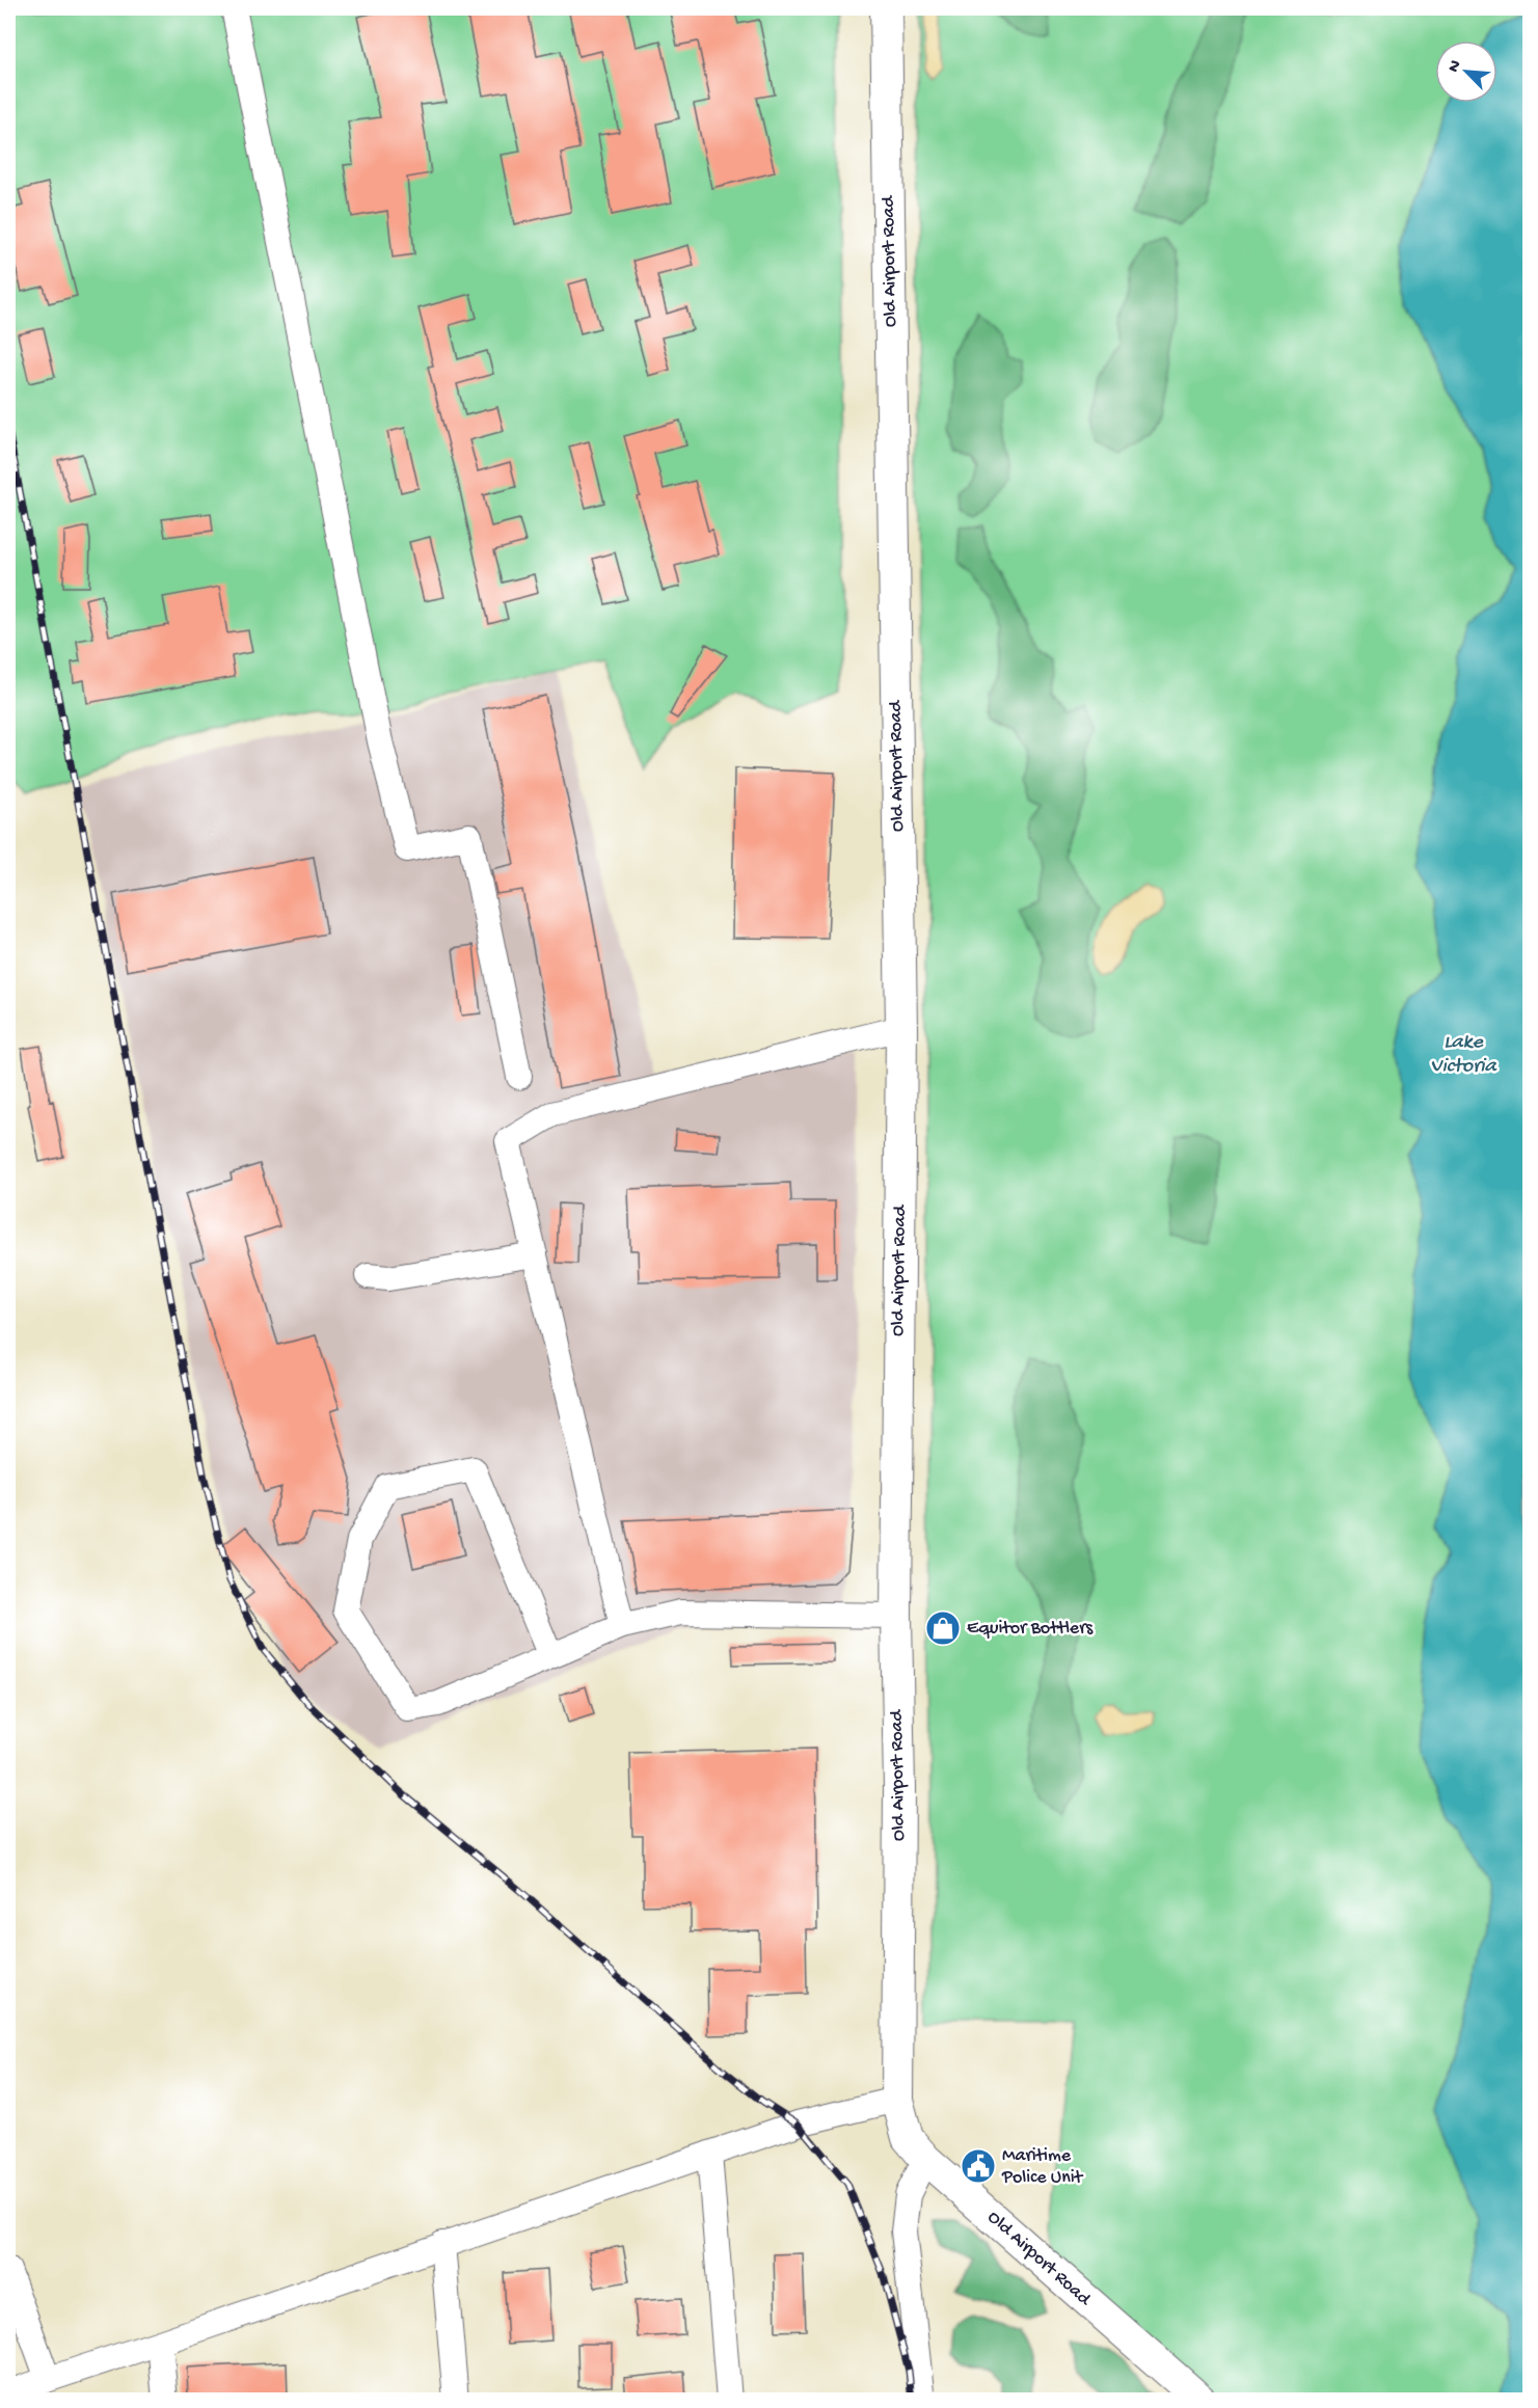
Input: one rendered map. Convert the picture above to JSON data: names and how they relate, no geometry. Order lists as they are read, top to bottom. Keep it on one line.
{"streets":{"main road":["Old Airport Road"]},"water":["Lake Victoria"],"places":{"shop":["Equitor Bottlers"],"public building":["Maritime Police Unit"]},"north":"top left"}
